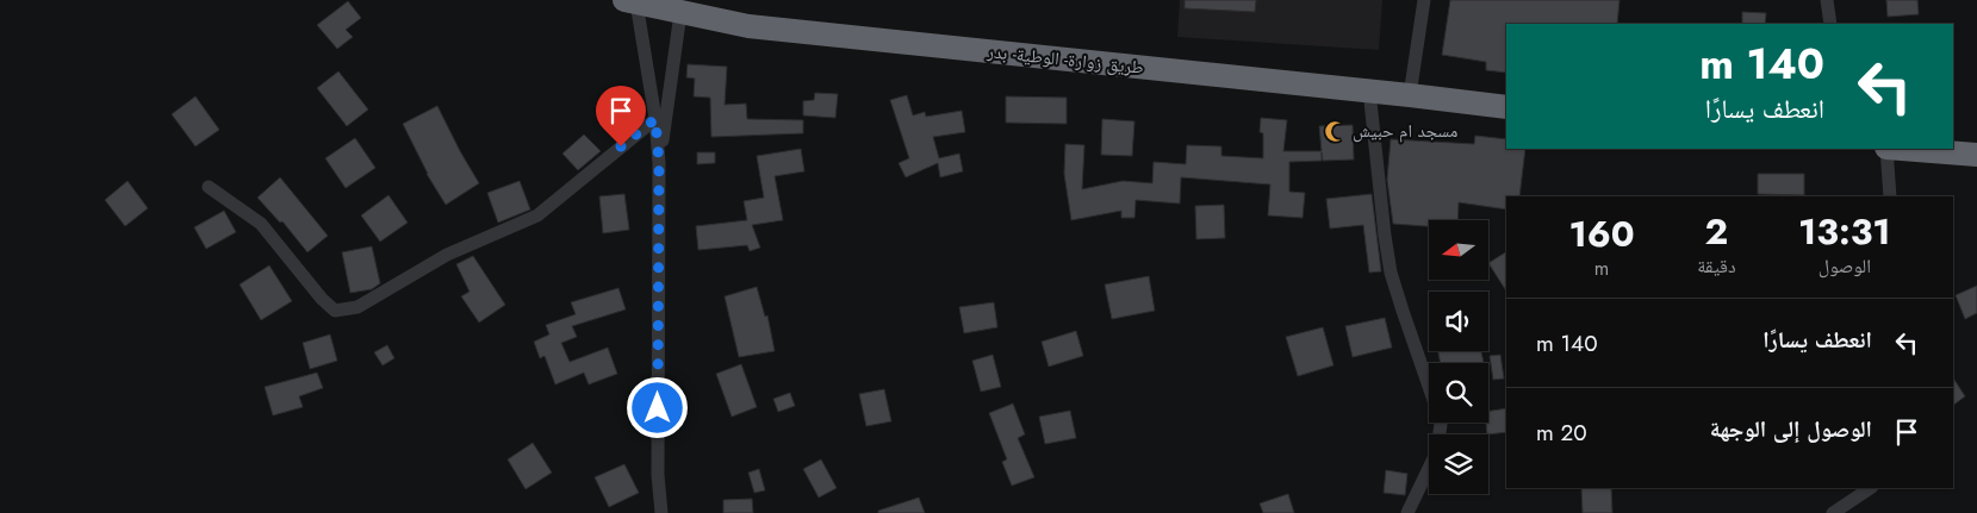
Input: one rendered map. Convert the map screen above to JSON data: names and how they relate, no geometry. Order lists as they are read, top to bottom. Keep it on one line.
{"streets":{"highway":["طريق زوارة- الوطية- بدر"]},"places":{"mosque":["مسجد ام حبيش"]},"north":"left","page":{"turn":["140 m","انعطف يسارًا"],"eta":["13:31","الوصول","2","دقيقة","160","m"],"list":[{"name":"انعطف يسارًا","value":"140 m"},{"name":"الوصول إلى الوجهة","value":"20 m"}]}}
